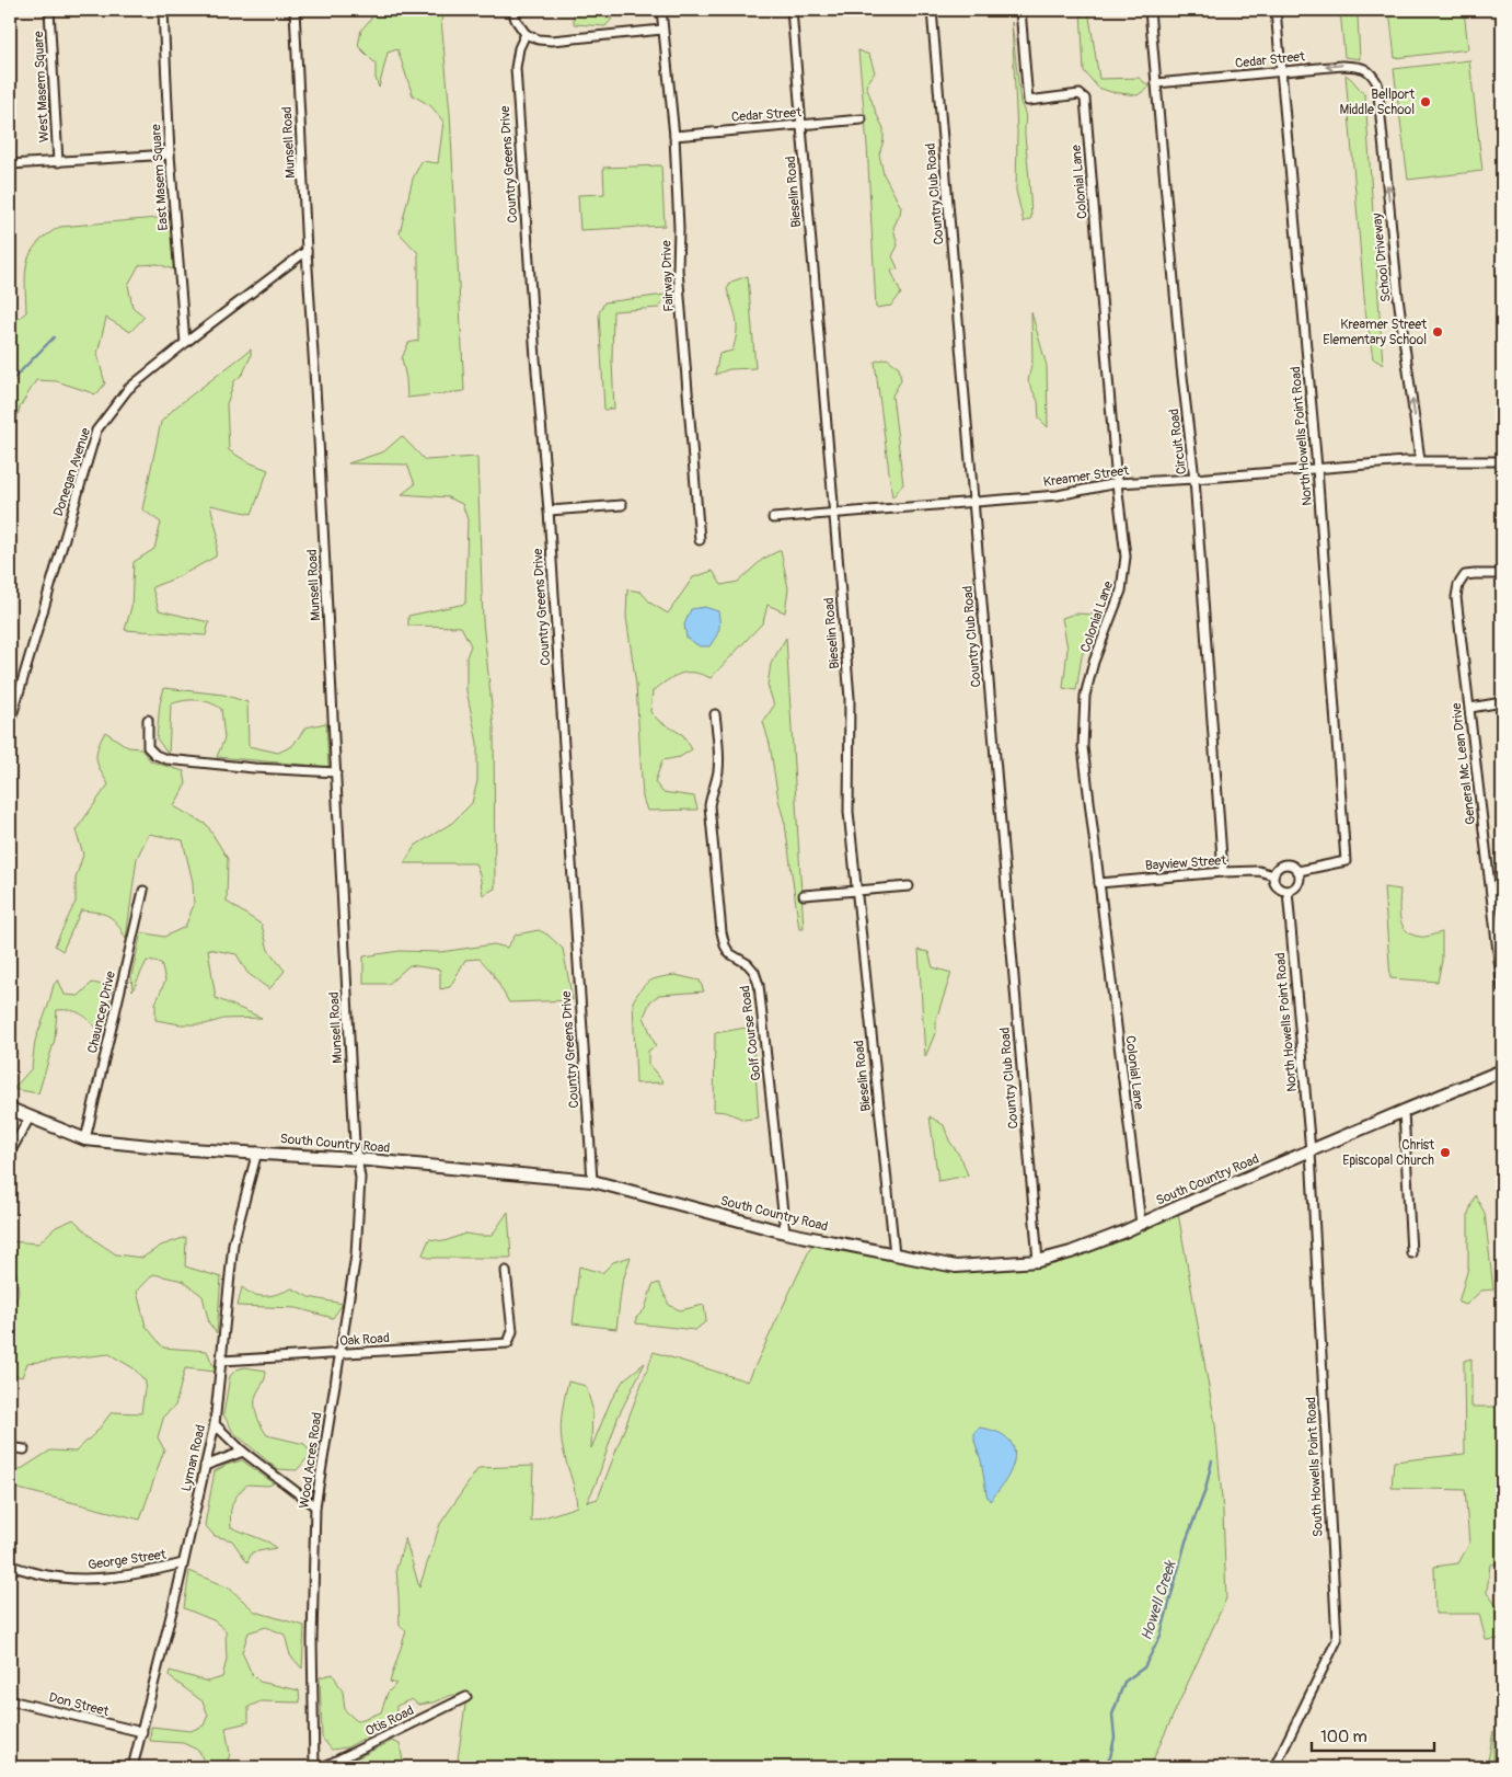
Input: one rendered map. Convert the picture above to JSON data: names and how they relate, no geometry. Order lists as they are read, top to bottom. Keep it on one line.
{"streets":{"main road":["South Country Road"],"street":["Cedar Street","West Masem Square","Munsell Road","Country Greens Drive","East Masem Square","Colonial Lane","Bieselin Road","Country Club Road","School Driveway","Fairway Drive","North Howells Point Road","Circuit Road","Donegan Avenue","Kreamer Street","General Mc Lean Drive","Bayview Street","Chauncey Drive","Golf Course Road","Oak Road","Lyman Road","Wood Acres Road","South Howells Point Road","George Street","Don Street","Otis Road"]},"crossings":[["Cedar Street","Bieselin Road"],["Cedar Street","School Driveway"],["Cedar Street","Fairway Drive"],["Cedar Street","North Howells Point Road"],["Cedar Street","Circuit Road"],["Munsell Road","Donegan Avenue"],["Munsell Road","South Country Road"],["Munsell Road","Wood Acres Road"],["Country Greens Drive","South Country Road"],["East Masem Square","Donegan Avenue"],["Colonial Lane","Kreamer Street"],["Colonial Lane","Bayview Street"],["Colonial Lane","South Country Road"],["Bieselin Road","Kreamer Street"],["Bieselin Road","South Country Road"],["Country Club Road","Kreamer Street"],["Country Club Road","South Country Road"],["School Driveway","Kreamer Street"],["North Howells Point Road","Kreamer Street"],["North Howells Point Road","Bayview Street"],["North Howells Point Road","South Country Road"],["North Howells Point Road","South Howells Point Road"],["Circuit Road","Kreamer Street"],["Circuit Road","Bayview Street"],["Chauncey Drive","South Country Road"],["Golf Course Road","South Country Road"],["South Country Road","Lyman Road"],["South Country Road","Wood Acres Road"],["South Country Road","South Howells Point Road"],["Oak Road","Lyman Road"],["Oak Road","Wood Acres Road"],["Lyman Road","George Street"],["Lyman Road","Don Street"]],"one_way":["School Driveway"],"water":["Howell Creek"],"places":["Bellport Middle School","Kreamer Street Elementary School","Christ Episcopal Church"],"scale_bar":"100 m"}
